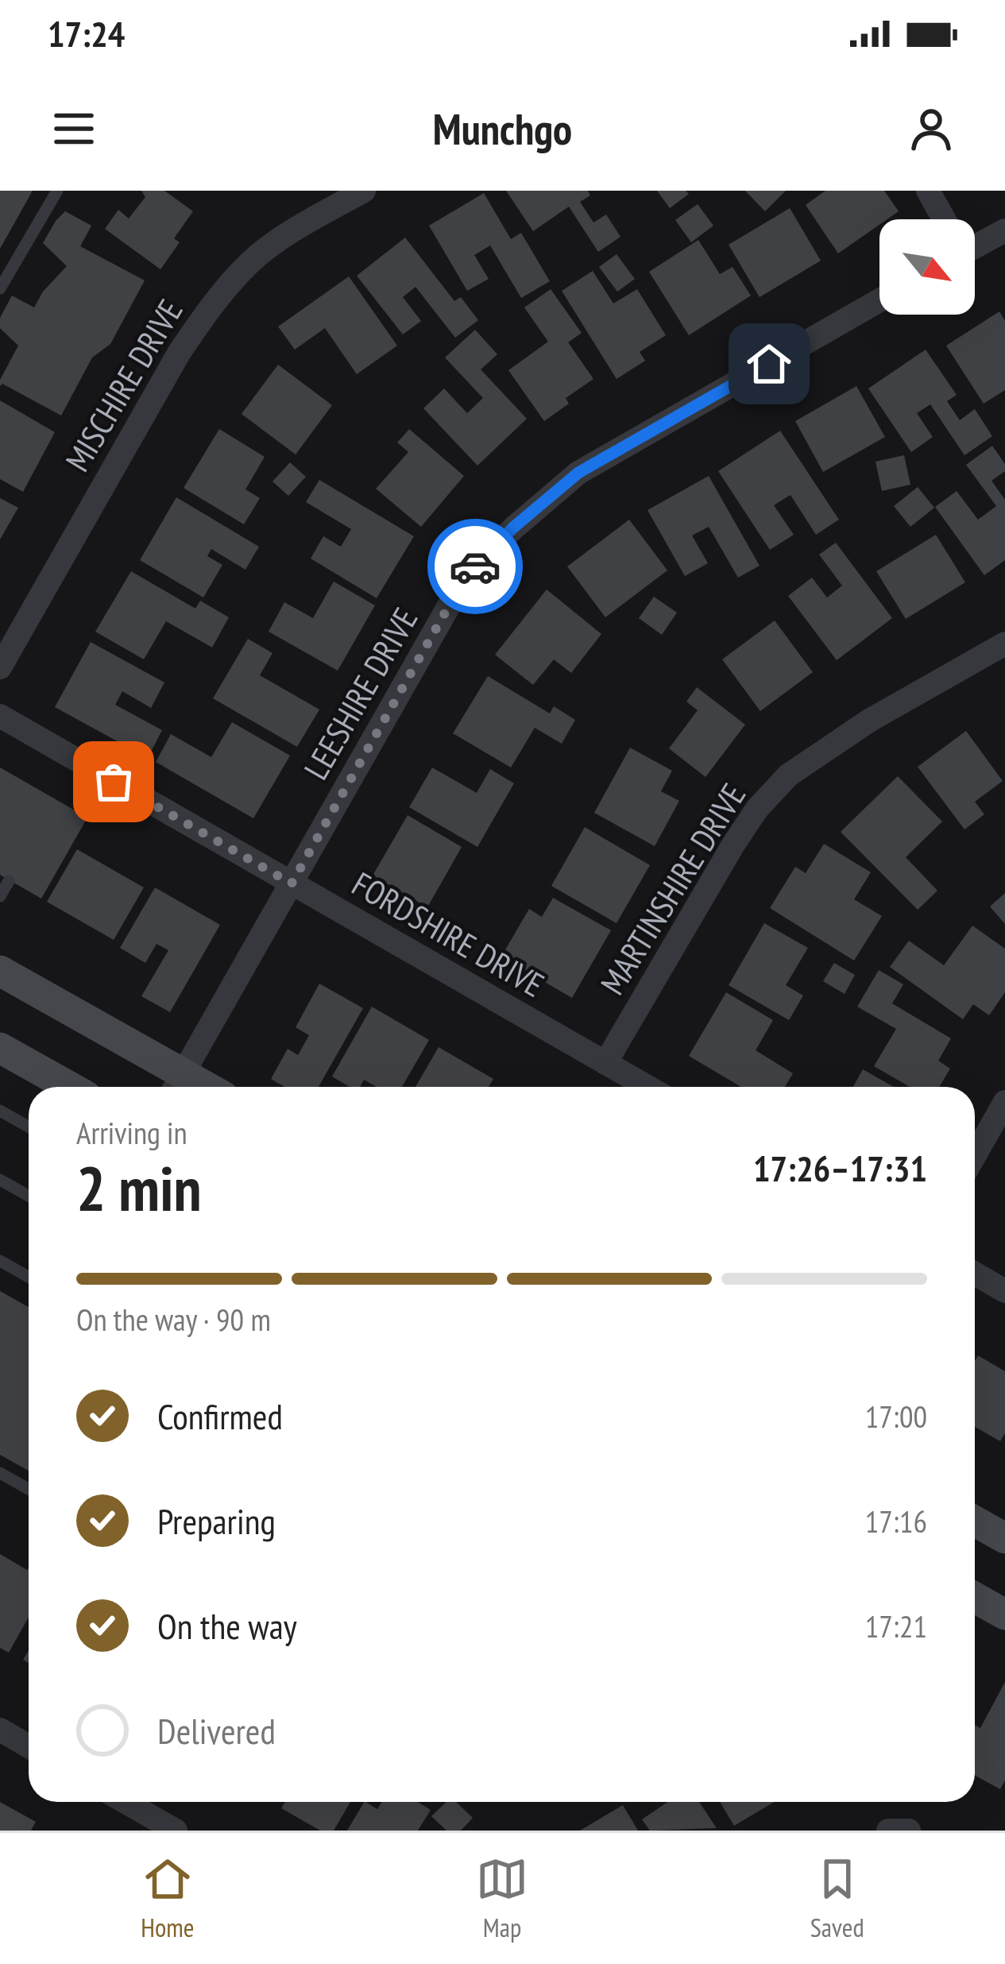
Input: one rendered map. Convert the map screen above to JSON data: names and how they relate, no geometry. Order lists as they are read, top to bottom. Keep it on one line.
{"streets":{"street":["MISCHIRE DRIVE","LEESHIRE DRIVE","MARTINSHIRE DRIVE","FORDSHIRE DRIVE"]},"crossings":[["LEESHIRE DRIVE","FORDSHIRE DRIVE"],["MARTINSHIRE DRIVE","FORDSHIRE DRIVE"]],"north":"bottom right","page":{"status":"17:24","header":"Munchgo","heading":["2 min","Arriving in","17:26–17:31"],"bar":"On the way · 90 m","list":[["Confirmed","17:00"],["Preparing","17:16"],["On the way","17:21"],"Delivered"],"tabs":["Home","Map","Saved"]}}
